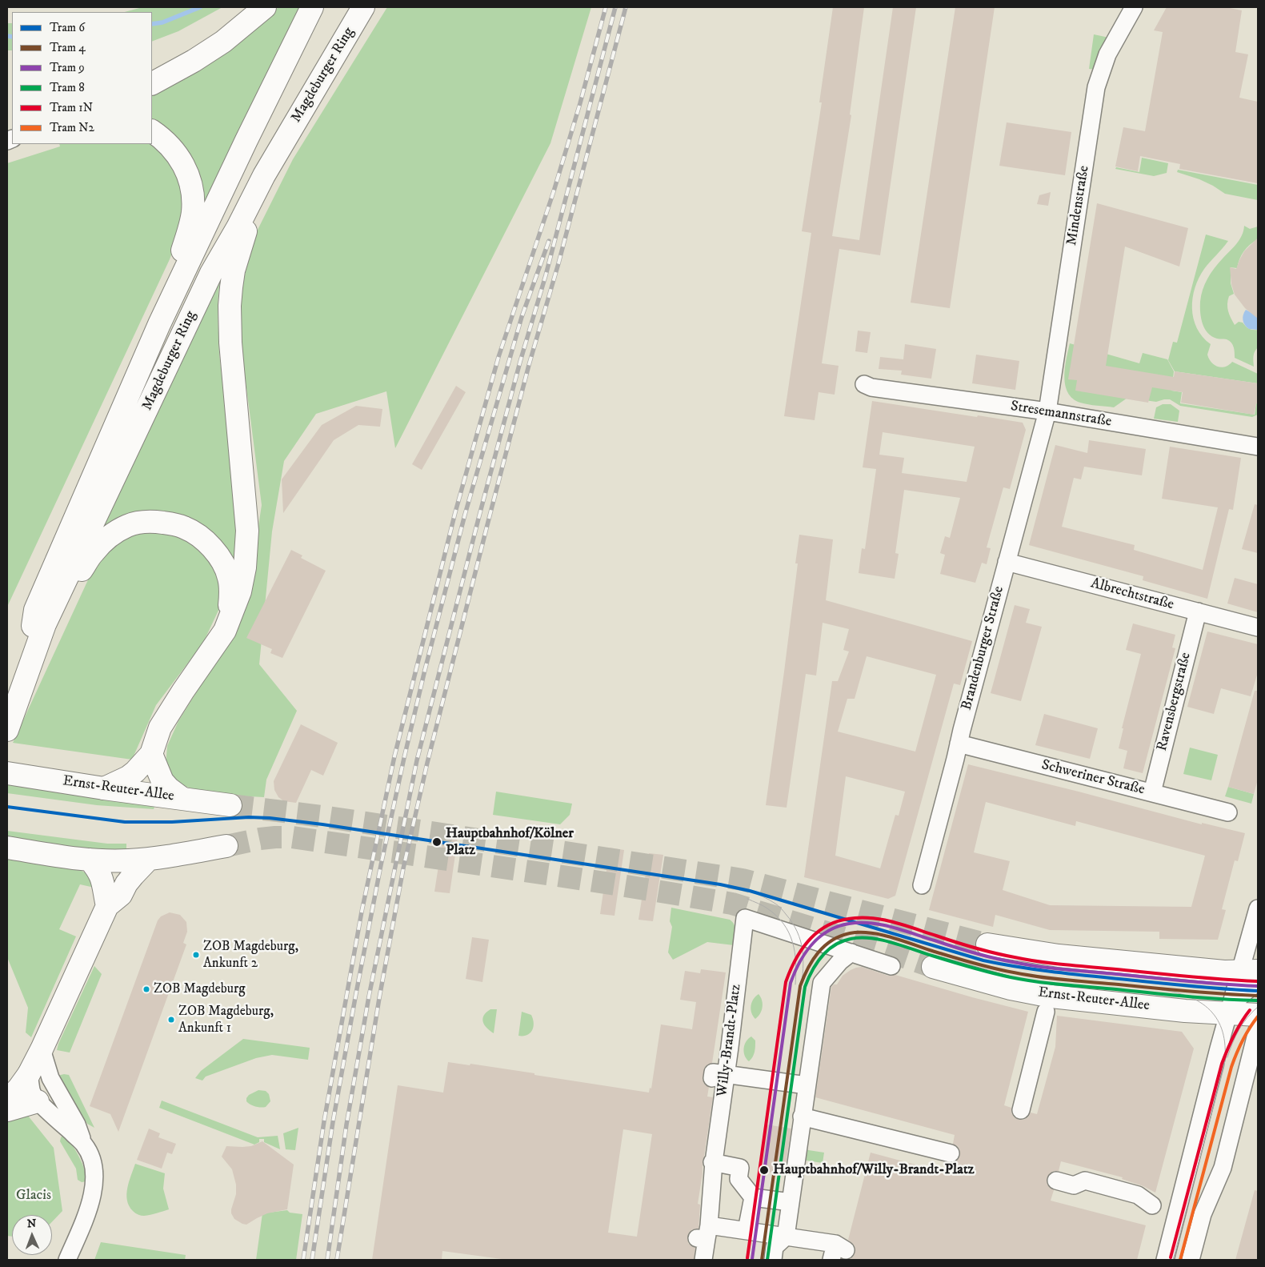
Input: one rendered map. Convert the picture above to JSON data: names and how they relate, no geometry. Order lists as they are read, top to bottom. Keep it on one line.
{"streets":{"main road":["Magdeburger Ring","Ernst-Reuter-Allee"],"street":["Mindenstraße","Stresemannstraße","Albrechtstraße","Brandenburger Straße","Ravensbergstraße","Schweriner Straße","Willy-Brandt-Platz"]},"crossings":[["Mindenstraße","Stresemannstraße"],["Mindenstraße","Brandenburger Straße"],["Stresemannstraße","Brandenburger Straße"],["Albrechtstraße","Brandenburger Straße"],["Albrechtstraße","Ravensbergstraße"],["Brandenburger Straße","Schweriner Straße"],["Ravensbergstraße","Schweriner Straße"]],"parks":["Glacis"],"places":["Hauptbahnhof/Kölner Platz","ZOB Magdeburg, Ankunft 2","ZOB Magdeburg","ZOB Magdeburg, Ankunft 1","Hauptbahnhof/Willy-Brandt-Platz"],"lines":["tram line 6","tram line 1N","tram line 9","tram line 4","tram line 8","tram line N2"],"legend":["Tram 6","Tram 4","Tram 9","Tram 8","Tram 1N","Tram N2"],"north":"top"}
